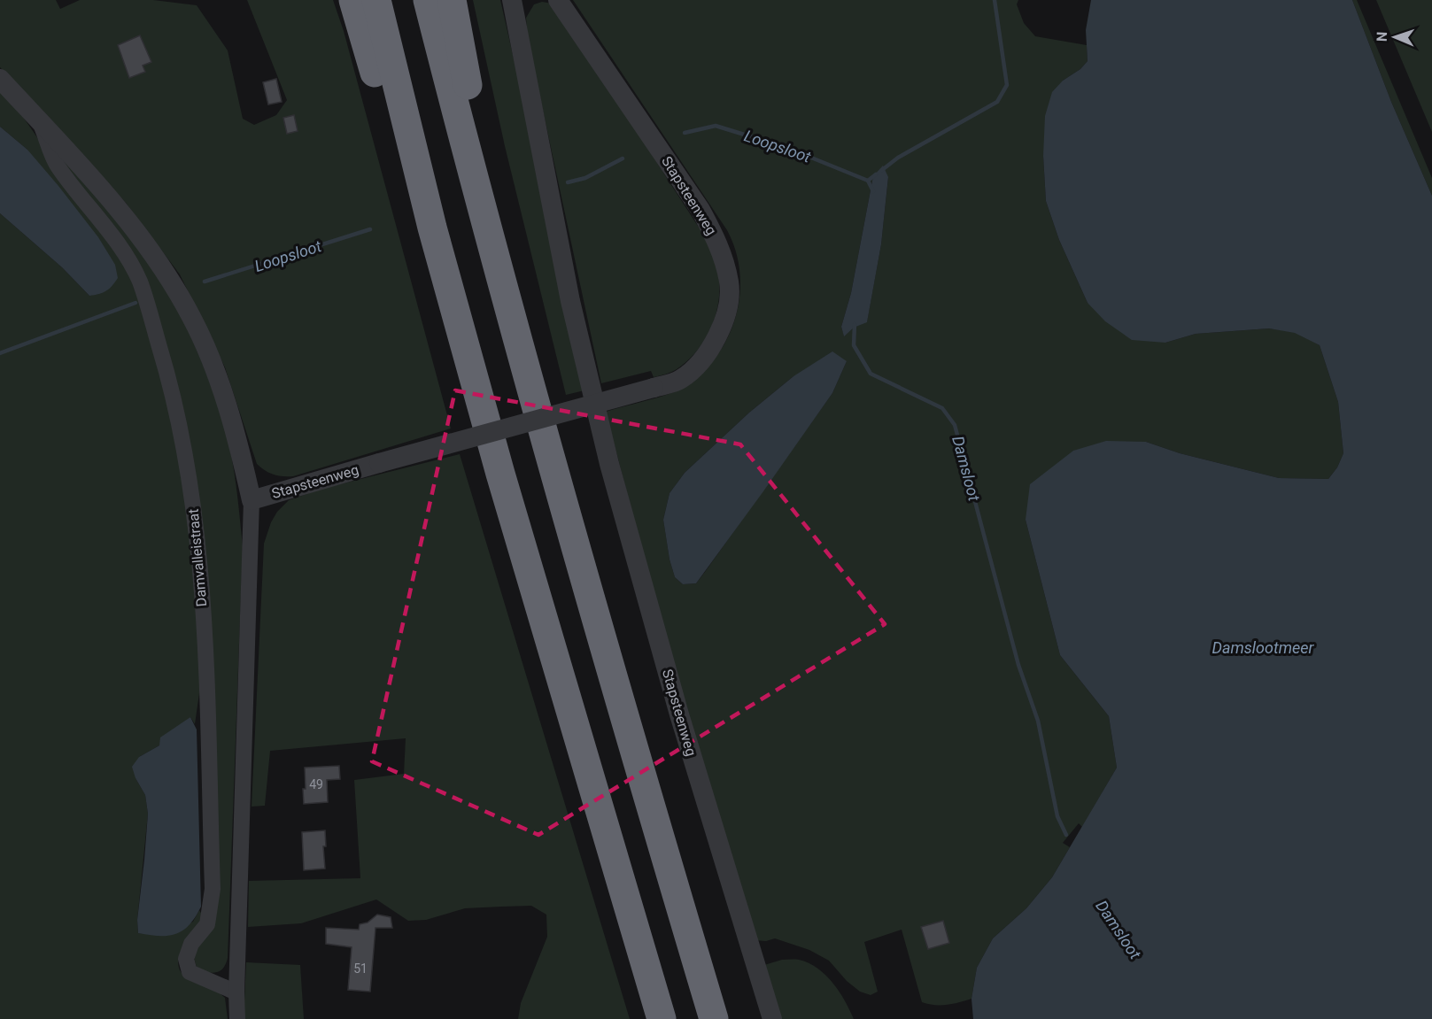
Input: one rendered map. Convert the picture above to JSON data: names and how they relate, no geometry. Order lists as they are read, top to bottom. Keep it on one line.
{"streets":{"street":["Stapsteenweg","Damvalleistraat"]},"crossings":[["Stapsteenweg","Damvalleistraat"]],"water":["Loopsloot","Damsloot","Damslootmeer"],"house_numbers":["49","51"],"north":"left"}
